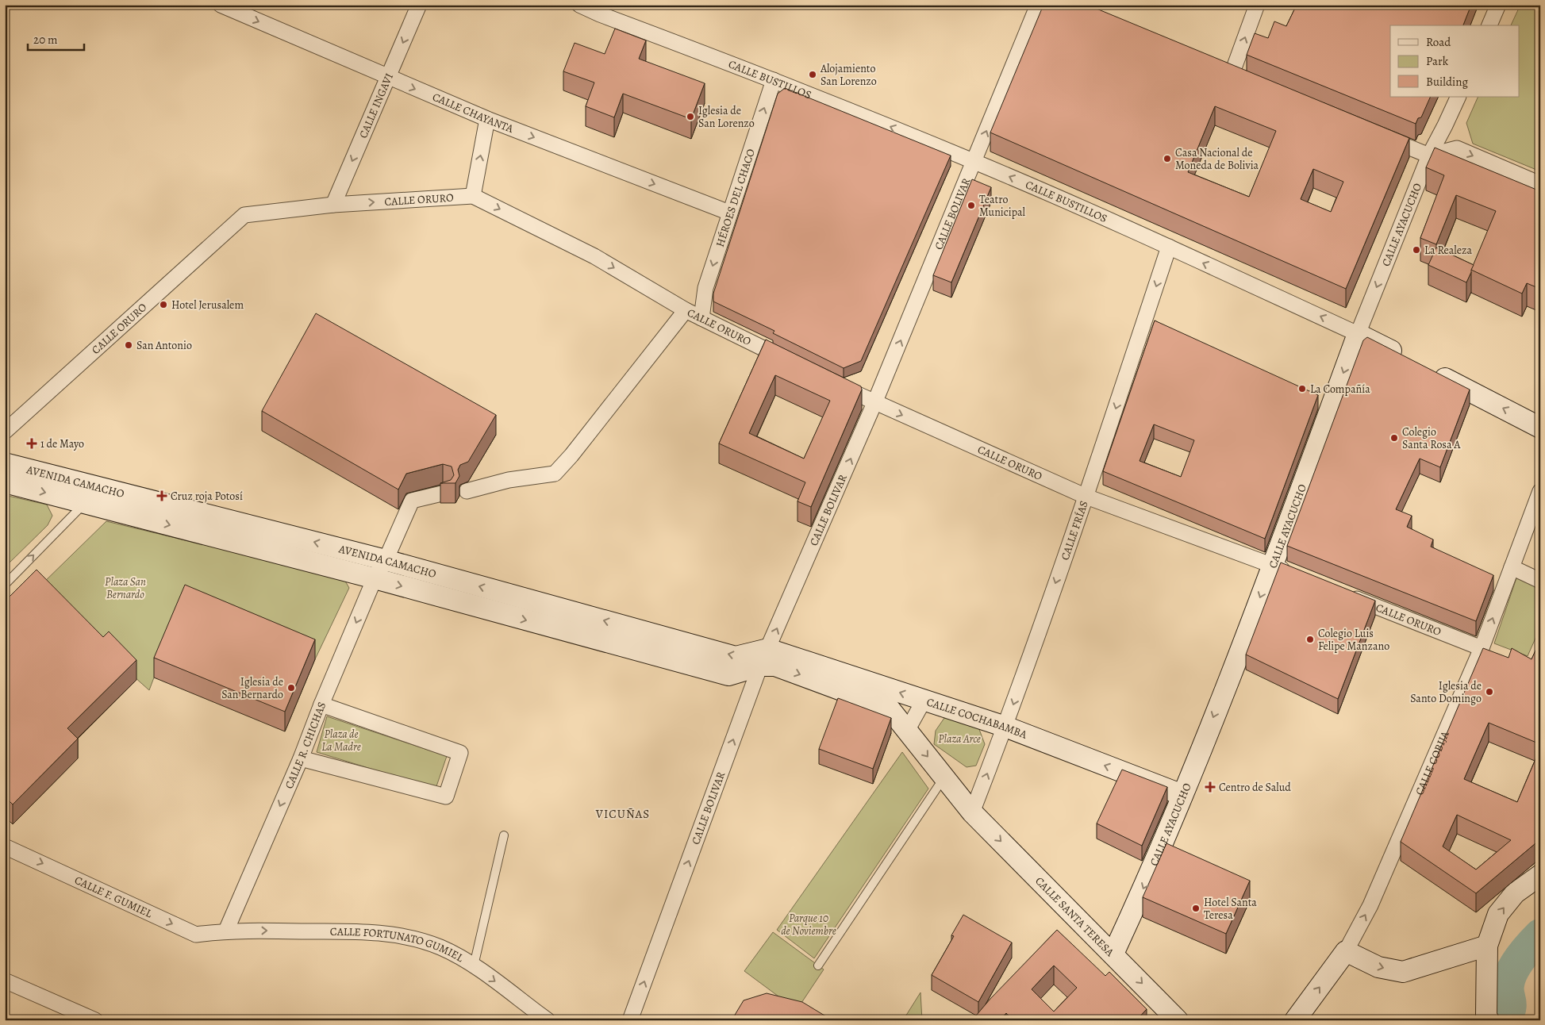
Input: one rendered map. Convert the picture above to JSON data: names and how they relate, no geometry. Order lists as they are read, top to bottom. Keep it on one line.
{"streets":{"main road":["CALLE BUSTILLOS","CALLE AYACUCHO","AVENIDA CAMACHO","CALLE COCHABAMBA","CALLE COBIJA","CALLE SANTA TERESA"],"street":["CALLE INGAVI","CALLE CHAYANTA","HÉROES DEL CHACO","CALLE ORURO","CALLE BOLIVAR","CALLE FRÍAS","CALLE R. CHICHAS","CALLE F. GUMIEL","CALLE FORTUNATO GUMIEL"]},"crossings":[["CALLE BUSTILLOS","HÉROES DEL CHACO"],["CALLE BUSTILLOS","CALLE BOLIVAR"],["CALLE BUSTILLOS","CALLE AYACUCHO"],["CALLE BUSTILLOS","CALLE FRÍAS"],["CALLE INGAVI","CALLE CHAYANTA"],["CALLE INGAVI","CALLE ORURO"],["CALLE CHAYANTA","HÉROES DEL CHACO"],["HÉROES DEL CHACO","CALLE ORURO"],["CALLE ORURO","CALLE BOLIVAR"],["CALLE ORURO","CALLE AYACUCHO"],["CALLE ORURO","CALLE FRÍAS"],["CALLE ORURO","CALLE COBIJA"],["CALLE BOLIVAR","AVENIDA CAMACHO"],["CALLE BOLIVAR","CALLE COCHABAMBA"],["CALLE AYACUCHO","CALLE COCHABAMBA"],["CALLE AYACUCHO","CALLE SANTA TERESA"],["AVENIDA CAMACHO","CALLE COCHABAMBA"],["AVENIDA CAMACHO","CALLE R. CHICHAS"],["CALLE FRÍAS","CALLE COCHABAMBA"],["CALLE FRÍAS","CALLE SANTA TERESA"],["CALLE R. CHICHAS","CALLE F. GUMIEL"],["CALLE R. CHICHAS","CALLE FORTUNATO GUMIEL"],["CALLE F. GUMIEL","CALLE FORTUNATO GUMIEL"]],"one_way":["CALLE BUSTILLOS","CALLE CHAYANTA","CALLE ORURO","CALLE BOLIVAR","CALLE AYACUCHO","CALLE R. CHICHAS","CALLE COBIJA","CALLE SANTA TERESA","CALLE FORTUNATO GUMIEL"],"districts":["VICUÑAS"],"parks":["Plaza San Bernardo","Plaza de La Madre","Plaza Arce","Parque 10 de Noviembre"],"places":{"other":["Alojamiento San Lorenzo","Iglesia de San Lorenzo","Casa Nacional de Moneda de Bolivia","Teatro Municipal","La Realeza","Hotel Jerusalem","San Antonio","La Compañía","Colegio Santa Rosa A","Colegio Luis Felipe Manzano","Iglesia de San Bernardo","Iglesia de Santo Domingo","Hotel Santa Teresa"],"health":["1 de Mayo","Cruz roja Potosí","Centro de Salud"]},"legend":["Road","Park","Building"],"scale_bar":"20 m"}
